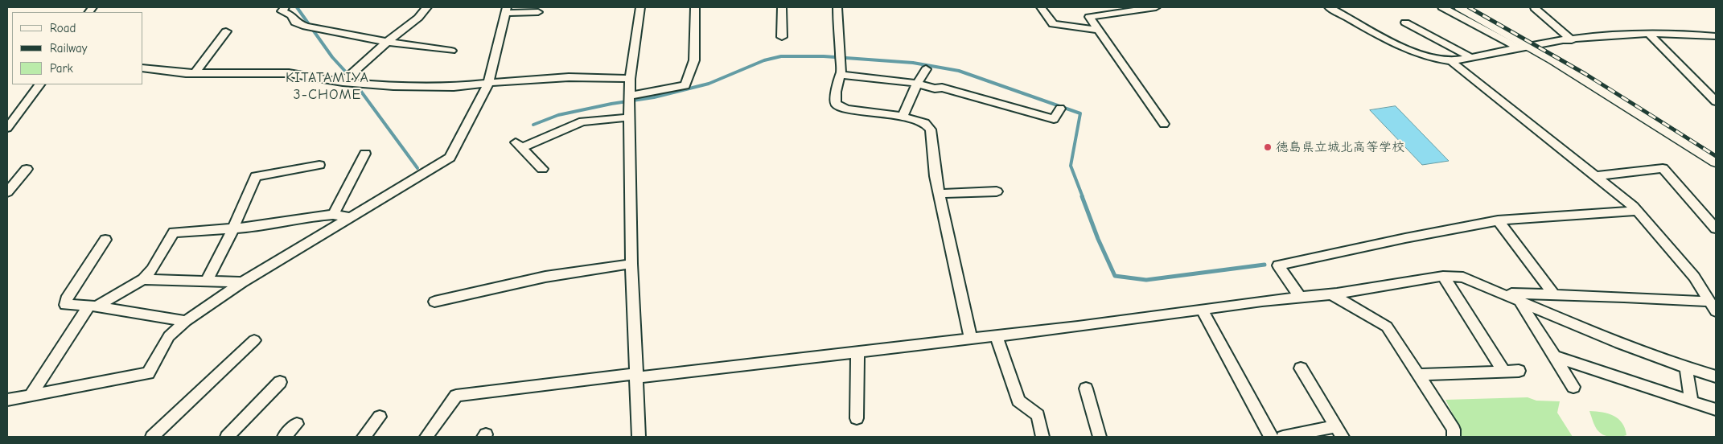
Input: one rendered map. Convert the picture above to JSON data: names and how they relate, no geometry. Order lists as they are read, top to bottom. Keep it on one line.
{"districts":["KITATAMIYA 3-CHOME"],"places":["徳島県立城北高等学校"],"legend":["Road","Railway","Park"]}
